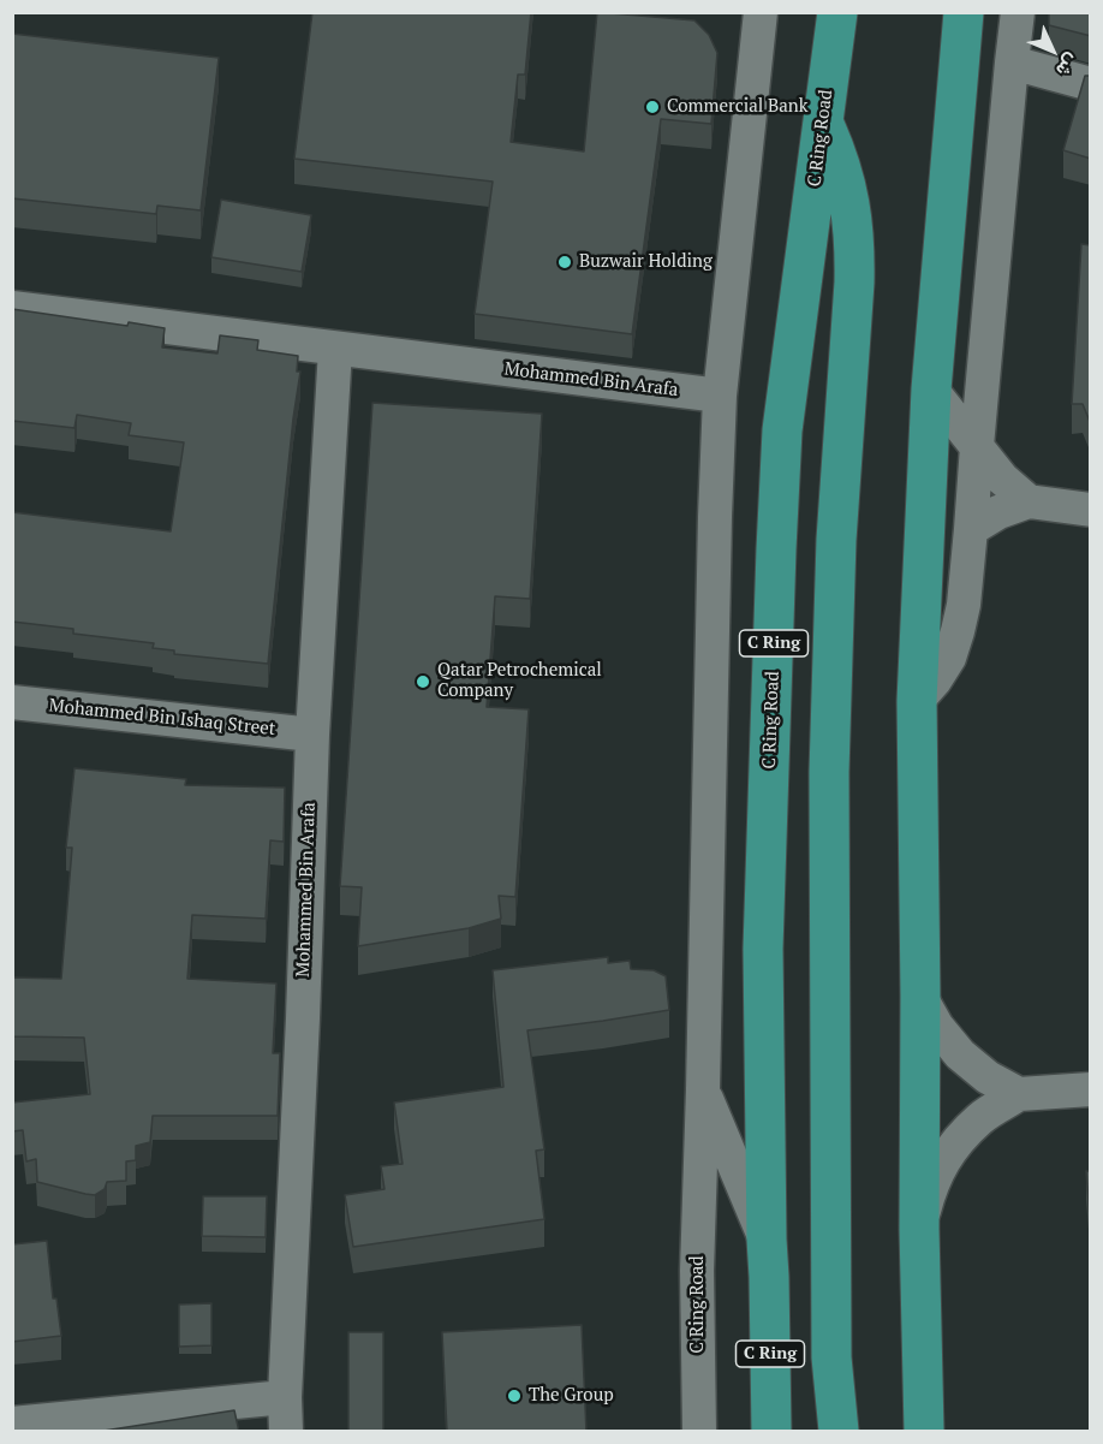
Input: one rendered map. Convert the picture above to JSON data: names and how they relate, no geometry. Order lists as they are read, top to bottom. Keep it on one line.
{"streets":{"highway":["C Ring Road","C Ring"],"street":["Mohammed Bin Arafa","Mohammed Bin Ishaq Street"]},"crossings":[["C Ring Road","Mohammed Bin Arafa"],["Mohammed Bin Arafa","Mohammed Bin Ishaq Street"]],"places":["Commercial Bank","Buzwair Holding","Qatar Petrochemical Company","The Group"],"north":"bottom right"}
